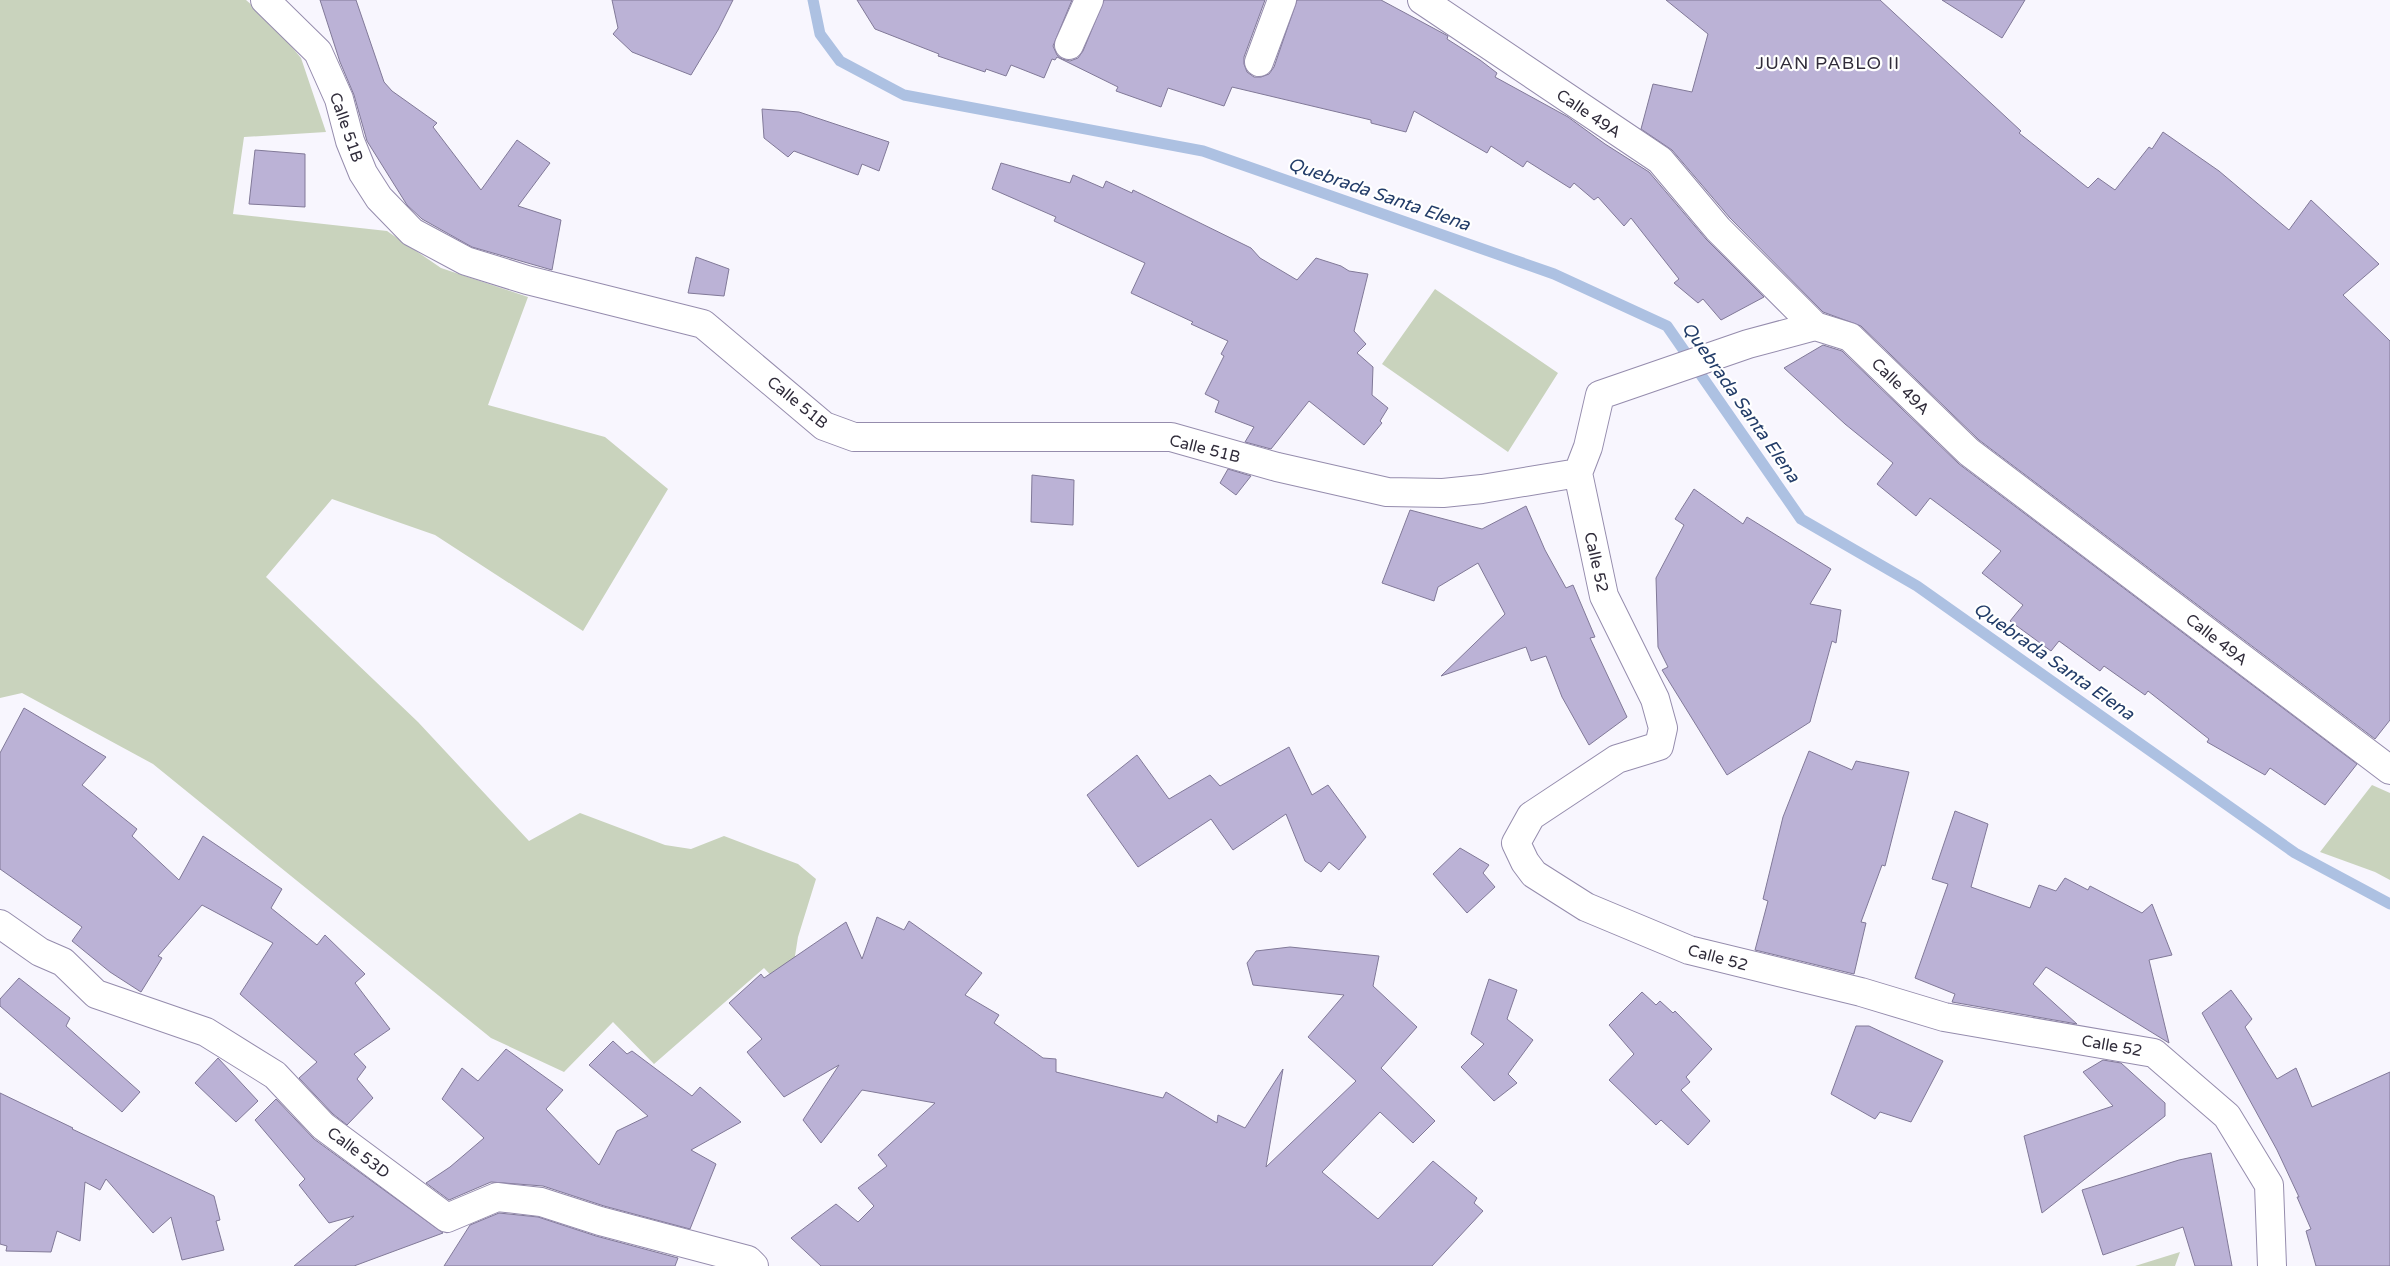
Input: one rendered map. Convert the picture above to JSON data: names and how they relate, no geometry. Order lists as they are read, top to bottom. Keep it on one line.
{"streets":{"street":["Calle 49A","Calle 51B","Calle 52","Calle 53D"]},"crossings":[["Calle 51B","Calle 52"]],"districts":["JUAN PABLO II"],"water":["Quebrada Santa Elena"]}
